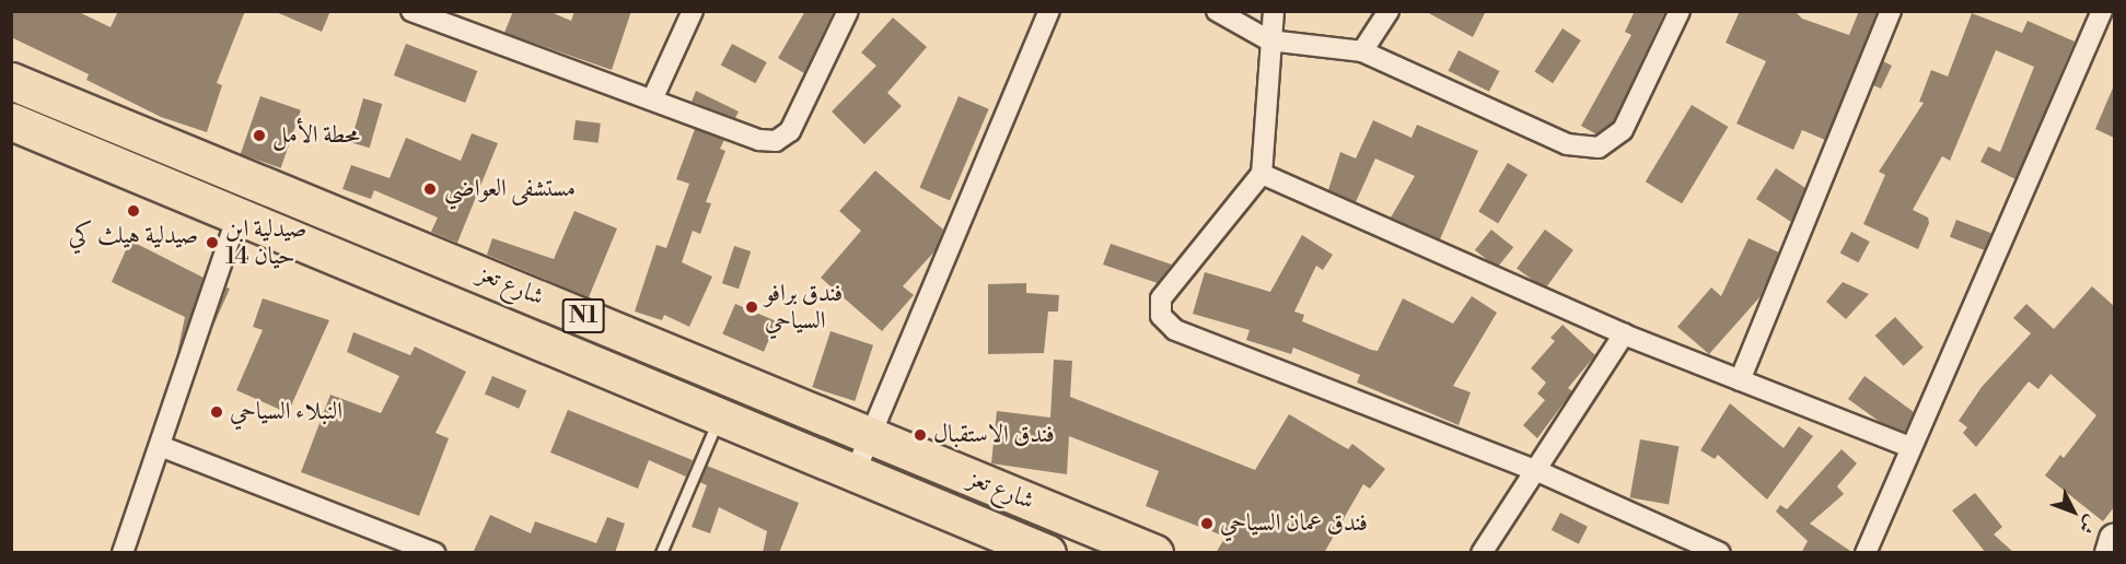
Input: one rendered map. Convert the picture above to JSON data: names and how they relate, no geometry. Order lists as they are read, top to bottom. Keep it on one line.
{"streets":{"highway":["شارع تعز","N1"]},"places":["محطة الأمل","مستشفى العواضي","صيدلية هيلث كي","صيدلية ابن حيان 14","فندق برافو السياحي","النبلاء السياحي","فندق الاستقبال","فندق عمان السياحي"],"north":"bottom right"}
